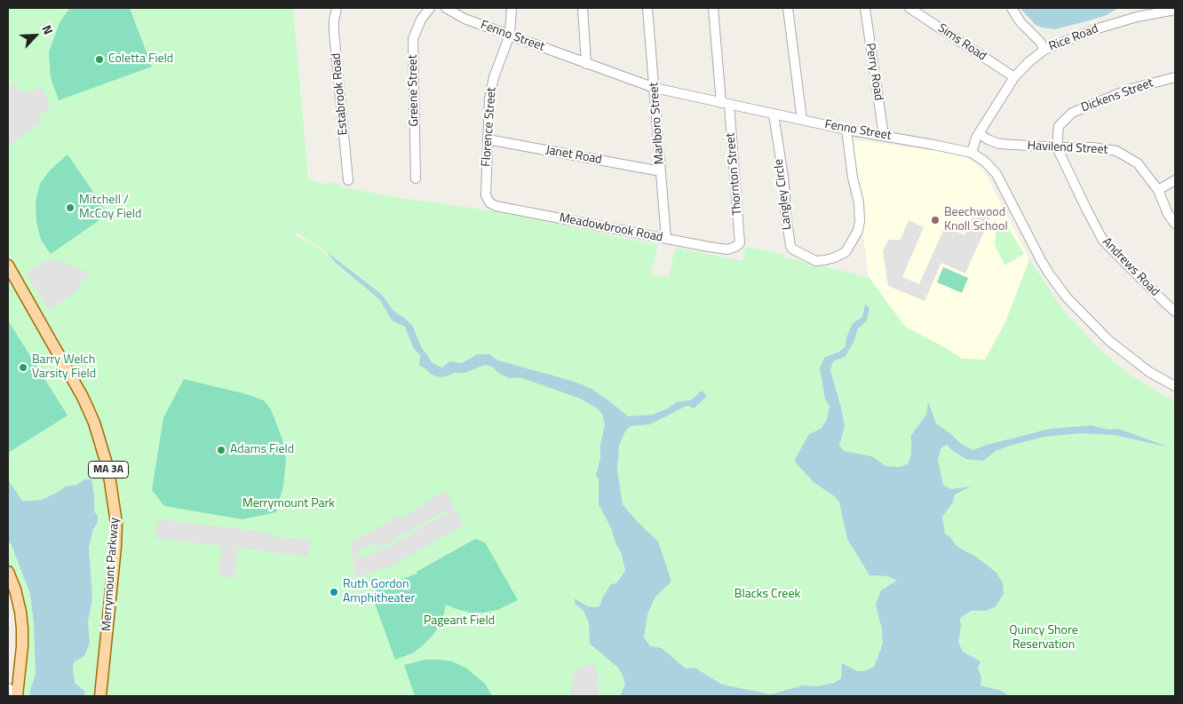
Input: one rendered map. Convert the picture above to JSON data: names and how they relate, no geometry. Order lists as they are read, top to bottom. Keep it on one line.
{"streets":{"main road":["MA 3A","Merrymount Parkway"],"street":["Fenno Street","Rice Road","Sims Road","Perry Road","Greene Street","Estabrook Road","Dickens Street","Marlboro Street","Florence Street","Havilend Street","Janet Road","Thornton Street","Langley Circle","Meadowbrook Road","Andrews Road"]},"crossings":[["Fenno Street","Rice Road"],["Fenno Street","Perry Road"],["Fenno Street","Marlboro Street"],["Fenno Street","Florence Street"],["Fenno Street","Thornton Street"],["Fenno Street","Langley Circle"],["Rice Road","Sims Road"],["Rice Road","Havilend Street"],["Dickens Street","Havilend Street"],["Dickens Street","Andrews Road"],["Marlboro Street","Janet Road"],["Marlboro Street","Meadowbrook Road"],["Florence Street","Janet Road"],["Florence Street","Meadowbrook Road"],["Havilend Street","Andrews Road"],["Thornton Street","Meadowbrook Road"]],"parks":["Merrymount Park","Blacks Creek","Pageant Field","Quincy Shore Reservation"],"places":["Coletta Field","Mitchell / McCoy Field","Beechwood Knoll School","Barry Welch Varsity Field","Adams Field","Ruth Gordon Amphitheater"],"north":"top right"}
